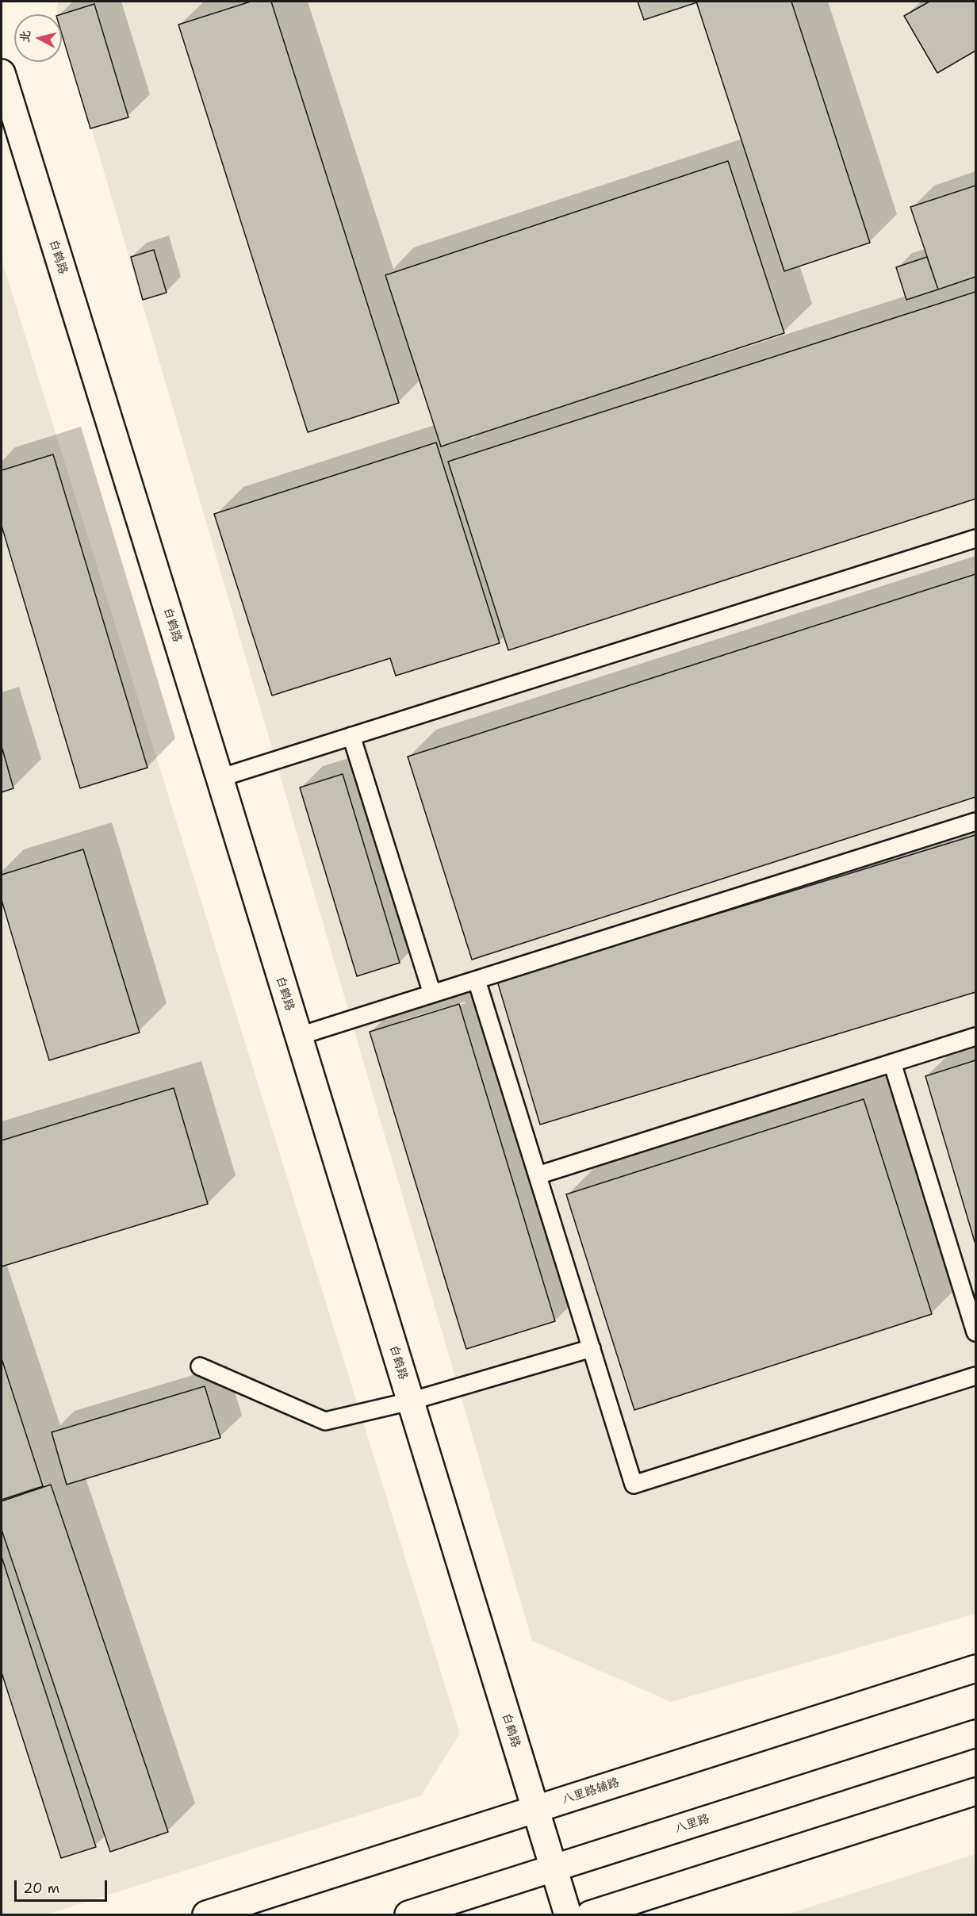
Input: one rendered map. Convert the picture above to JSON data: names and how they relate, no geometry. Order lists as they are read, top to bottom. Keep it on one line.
{"streets":{"street":["白鹤路","八里路辅路","八里路"]},"crossings":[["白鹤路","八里路辅路"],["白鹤路","八里路"]],"scale_bar":"20 m","north":"left"}
